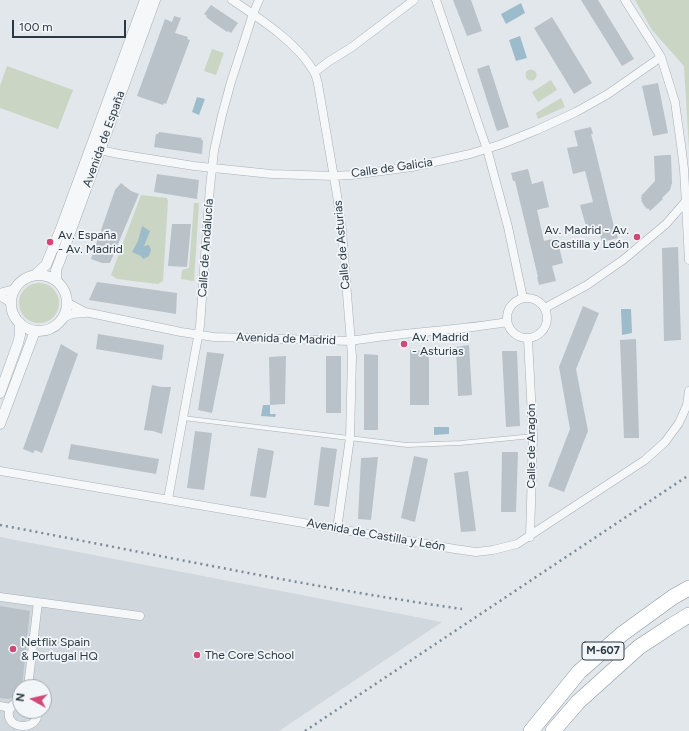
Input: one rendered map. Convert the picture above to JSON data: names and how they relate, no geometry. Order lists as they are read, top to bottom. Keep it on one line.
{"streets":{"highway":["M-607"],"street":["Avenida de España","Calle de Galicia","Calle de Asturias","Calle de Andalucía","Avenida de Madrid","Calle de Aragón","Avenida de Castilla y León"]},"crossings":[["Avenida de España","Calle de Galicia"],["Avenida de España","Avenida de Madrid"],["Calle de Galicia","Calle de Asturias"],["Calle de Galicia","Calle de Andalucía"],["Calle de Asturias","Calle de Andalucía"],["Calle de Asturias","Avenida de Madrid"],["Calle de Asturias","Avenida de Castilla y León"],["Calle de Andalucía","Avenida de Madrid"],["Calle de Andalucía","Avenida de Castilla y León"],["Avenida de Madrid","Calle de Aragón"],["Calle de Aragón","Avenida de Castilla y León"]],"places":["Av. Madrid - Av. Castilla y León","Av. España - Av. Madrid","Av. Madrid - Asturias","Netflix Spain & Portugal HQ","The Core School"],"scale_bar":"100 m","north":"left"}
